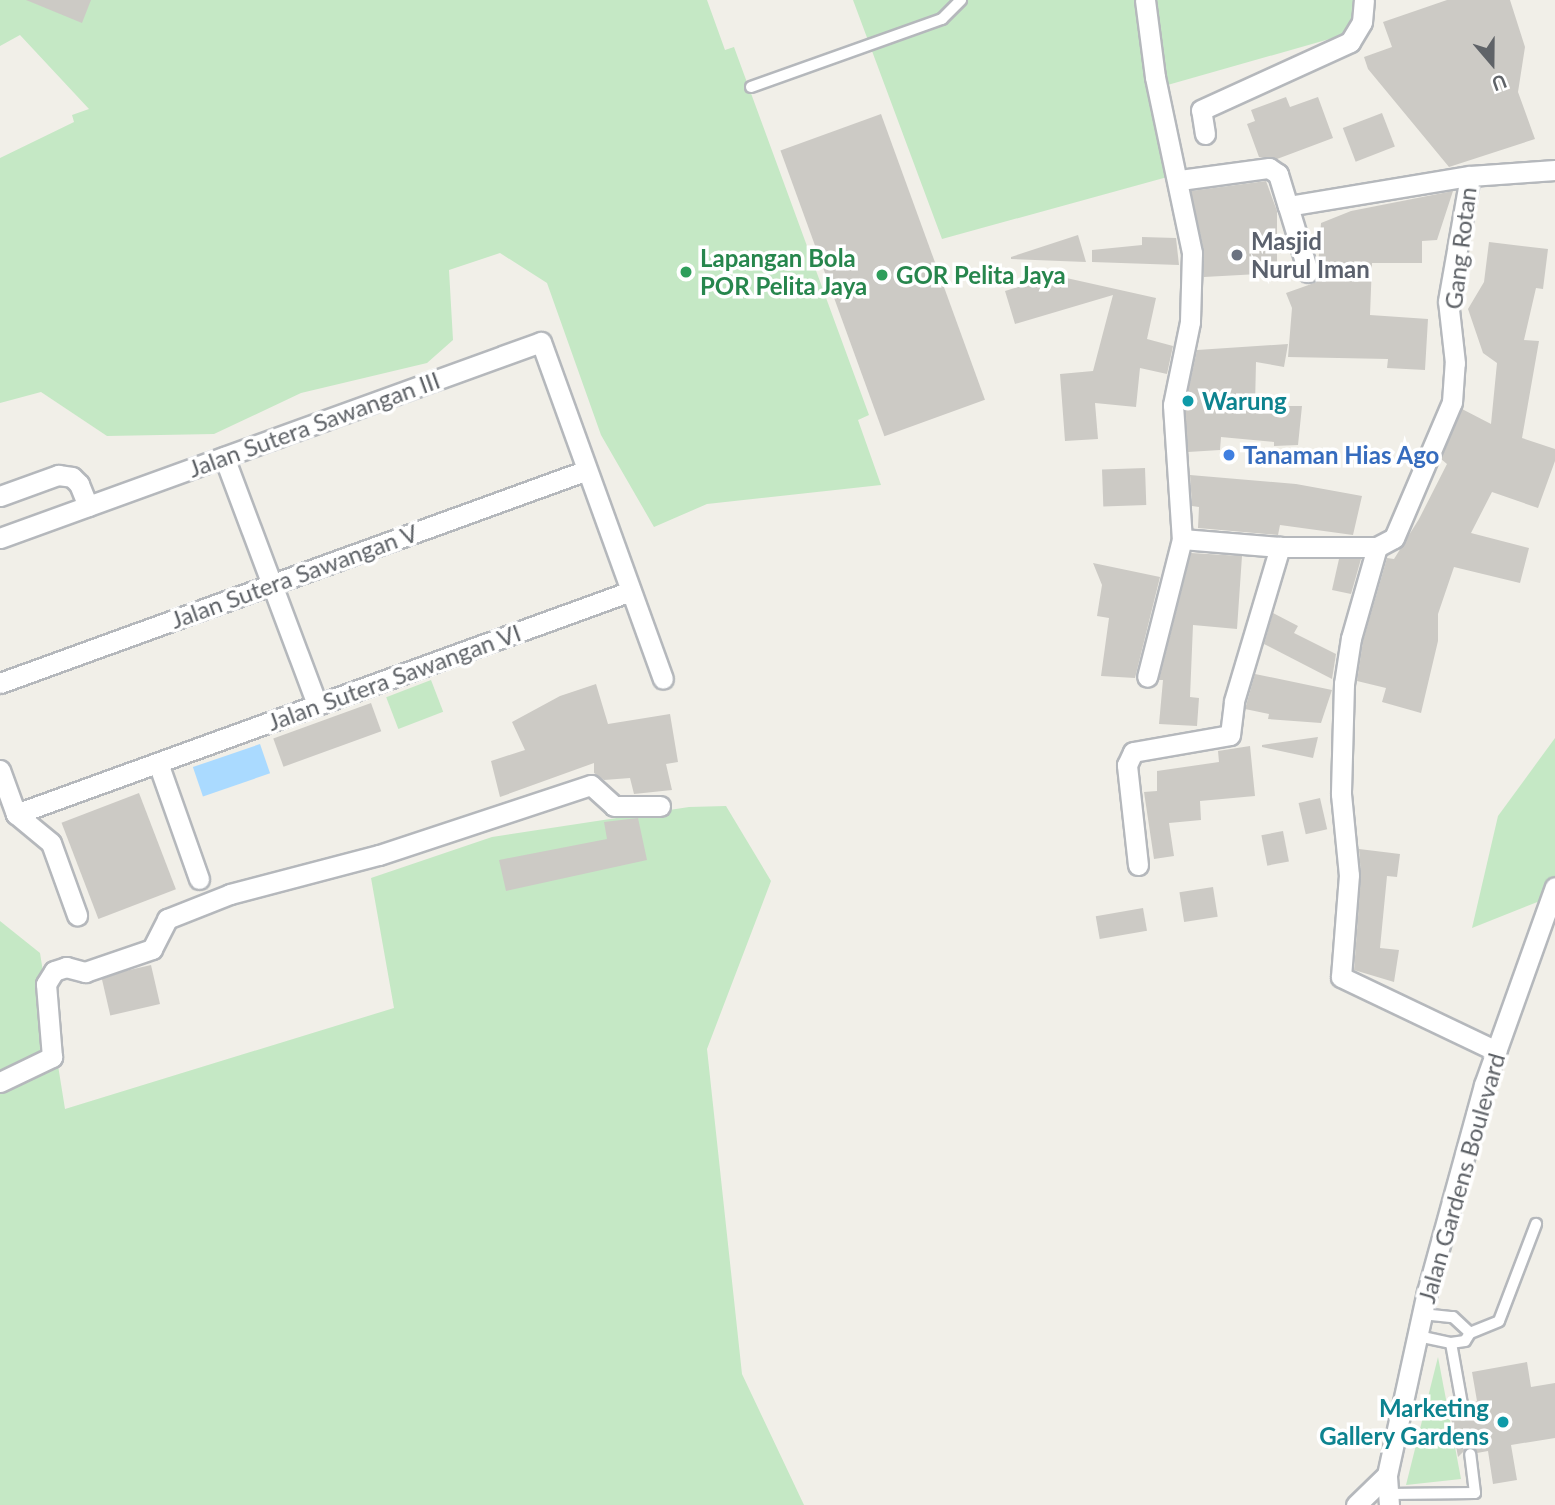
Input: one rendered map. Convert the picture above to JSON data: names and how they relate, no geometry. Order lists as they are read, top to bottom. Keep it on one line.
{"streets":{"street":["Gang Rotan","Jalan Sutera Sawangan III","Jalan Sutera Sawangan V","Jalan Sutera Sawangan VI","Jalan Gardens Boulevard"]},"crossings":[["Jalan Sutera Sawangan III","Jalan Sutera Sawangan V"]],"places":["Masjid Nurul Iman","Lapangan Bola POR Pelita Jaya","GOR Pelita Jaya","Warung","Tanaman Hias Ago","Marketing Gallery Gardens"],"north":"bottom"}
